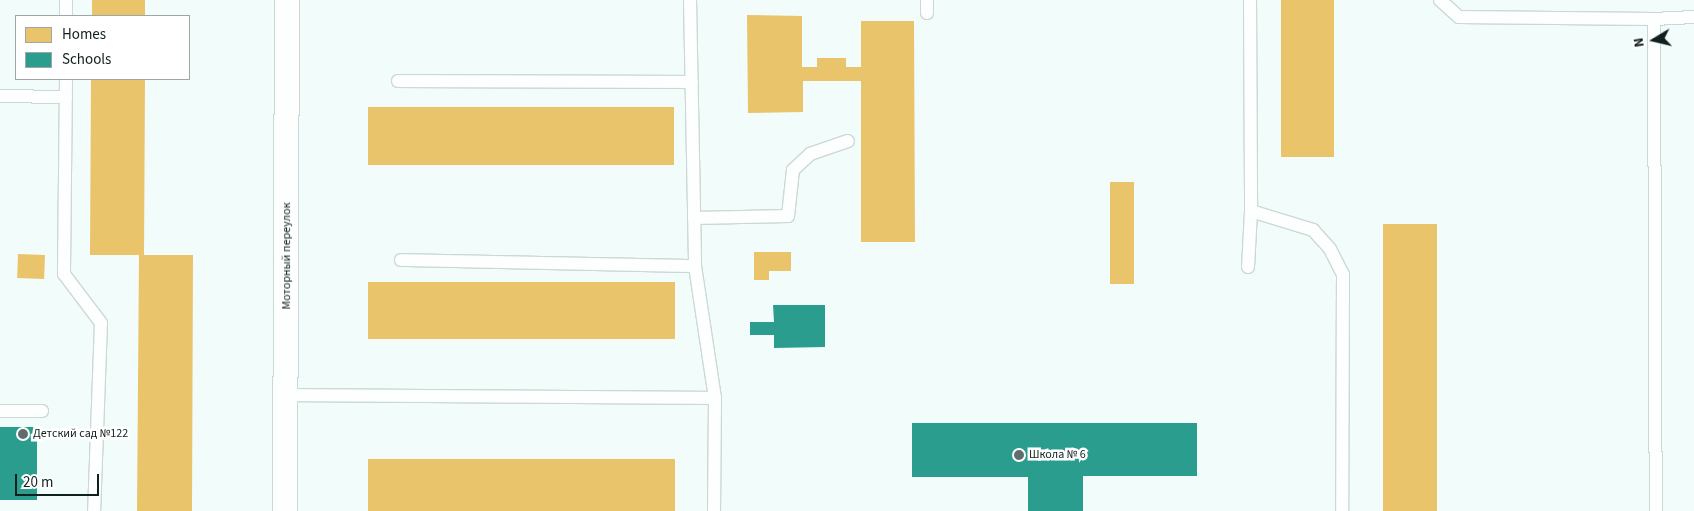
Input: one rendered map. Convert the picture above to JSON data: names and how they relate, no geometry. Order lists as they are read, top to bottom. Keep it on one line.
{"streets":{"street":["Моторный переулок"]},"places":["Детский сад №122","Школа № 6"],"legend":["Homes","Schools"],"scale_bar":"20 m","north":"left"}
